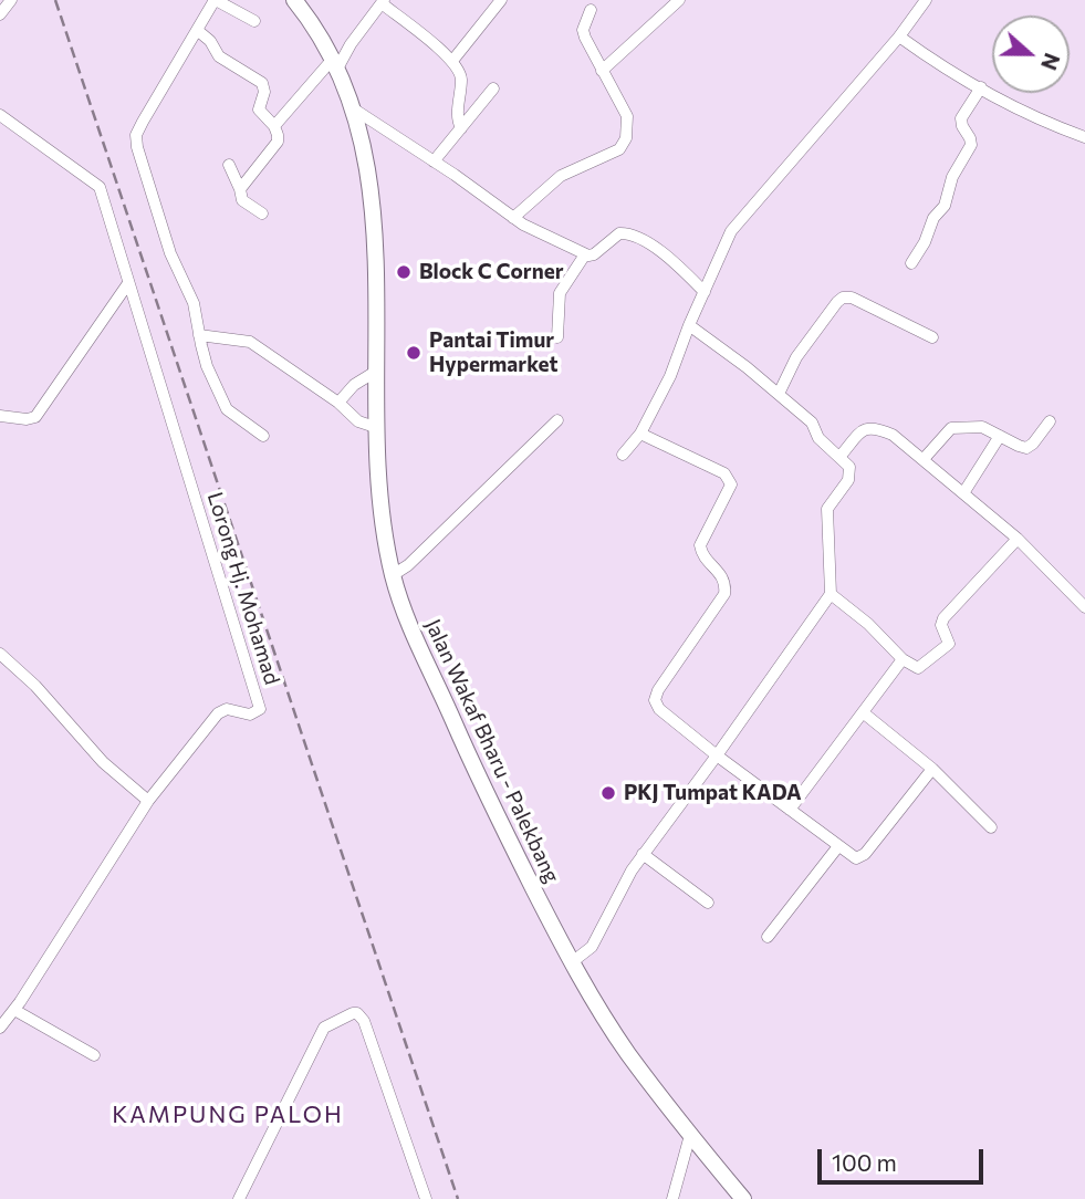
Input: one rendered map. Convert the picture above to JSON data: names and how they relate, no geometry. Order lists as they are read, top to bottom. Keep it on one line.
{"streets":{"main road":["Jalan Wakaf Bharu - Palekbang"],"street":["Lorong Hj. Mohamad"]},"districts":["KAMPUNG PALOH"],"places":["Block C Corner","Pantai Timur Hypermarket","PKJ Tumpat KADA"],"scale_bar":"100 m","north":"right"}
